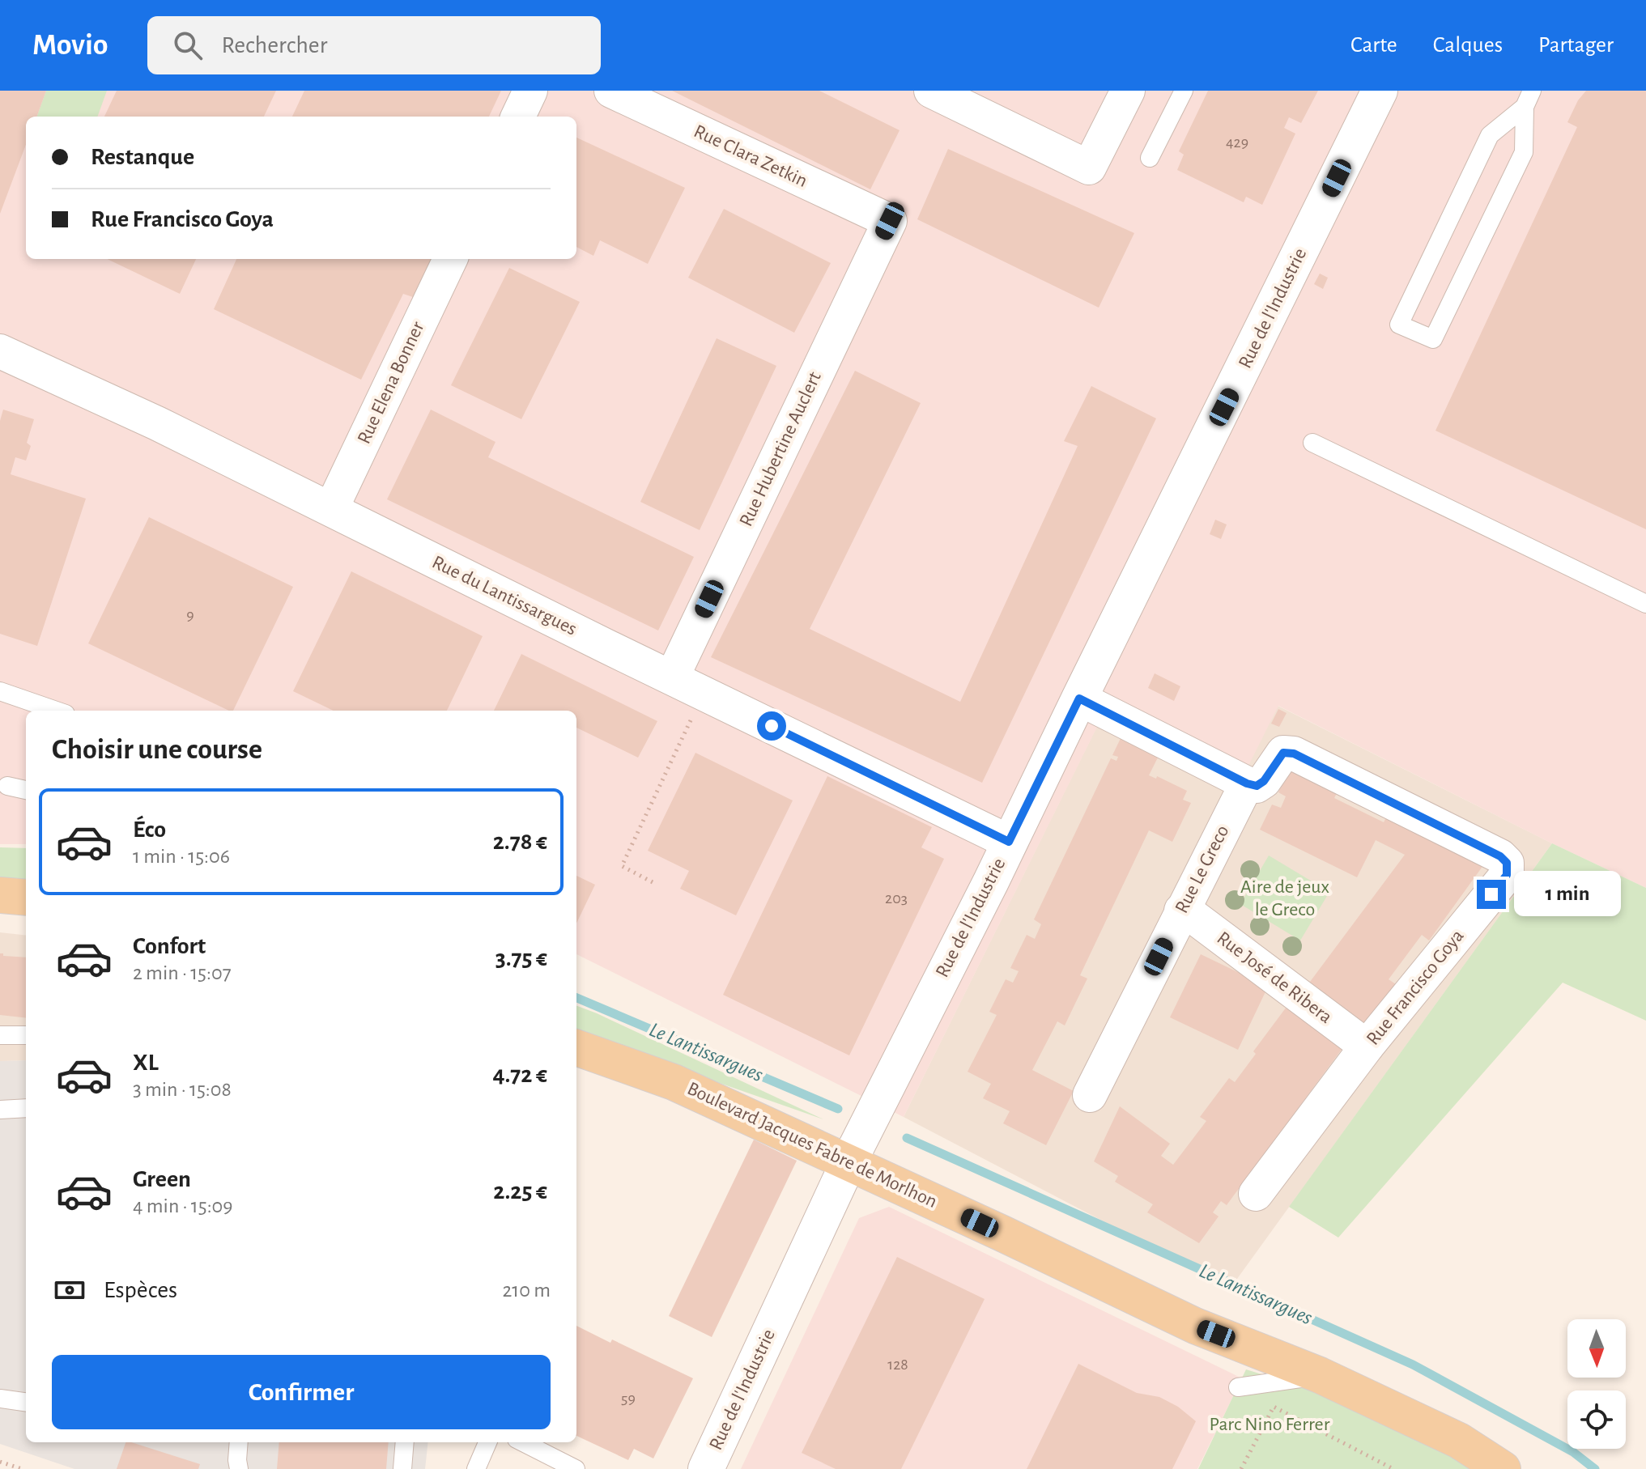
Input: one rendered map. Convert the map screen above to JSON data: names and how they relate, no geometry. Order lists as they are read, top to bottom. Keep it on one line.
{"streets":{"main road":["Boulevard Jacques Fabre de Morlhon"],"street":["Rue Clara Zetkin","Rue de l'Industrie","Rue Elena Bonner","Rue Hubertine Auclert","Rue du Lantissargues","Rue Le Greco","Rue José de Ribera","Rue Francisco Goya"]},"crossings":[["Rue Clara Zetkin","Rue Hubertine Auclert"],["Rue de l'Industrie","Rue du Lantissargues"],["Rue de l'Industrie","Boulevard Jacques Fabre de Morlhon"],["Rue Elena Bonner","Rue du Lantissargues"],["Rue Hubertine Auclert","Rue du Lantissargues"],["Rue Le Greco","Rue José de Ribera"],["Rue Le Greco","Rue Francisco Goya"],["Rue José de Ribera","Rue Francisco Goya"]],"water":["Le Lantissargues"],"parks":["Aire de jeux le Greco","Parc Nino Ferrer"],"house_numbers":["429","9","203","128","59"],"north":"bottom","page":{"header":"Movio","search":"Rechercher","nav":["Carte","Calques","Partager"],"banner":["Restanque","Rue Francisco Goya"],"heading":"Choisir une course","list":[{"name":"Éco","note":"1 min · 15:06","value":"2.78 €"},{"name":"Confort","note":"2 min · 15:07","value":"3.75 €"},{"name":"XL","note":"3 min · 15:08","value":"4.72 €"},{"name":"Green","note":"4 min · 15:09","value":"2.25 €"}],"bubble":"1 min","pay":["Espèces","210 m"],"buttons":"Confirmer"}}
